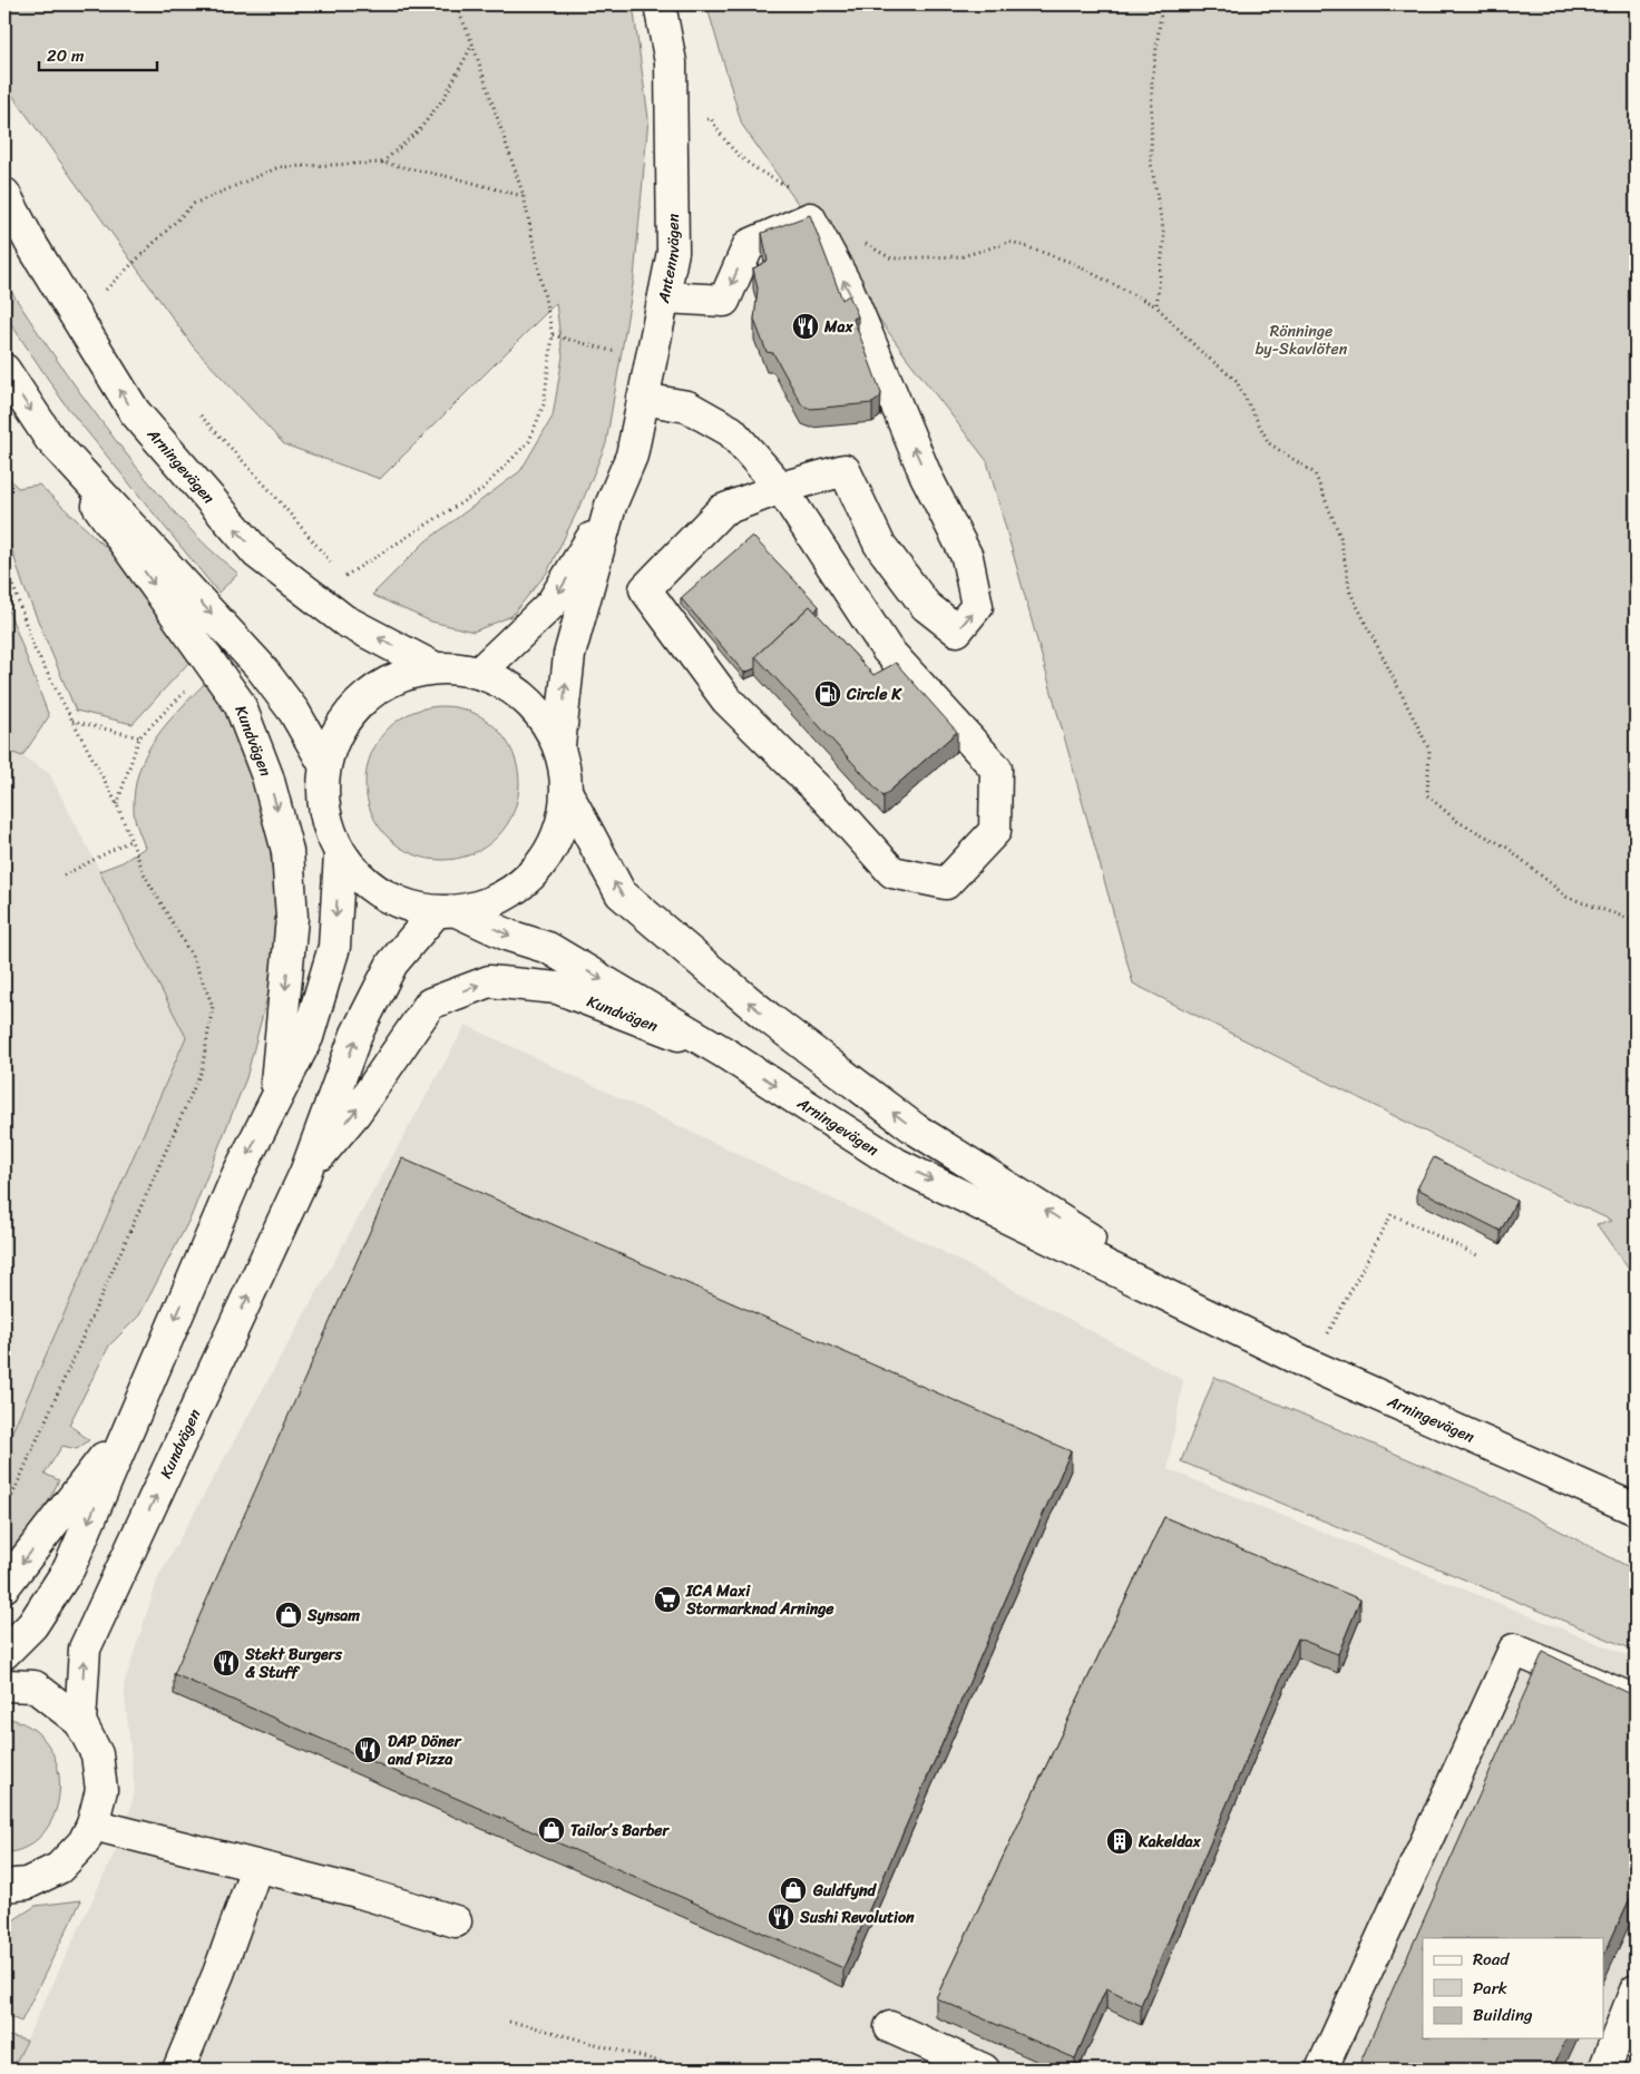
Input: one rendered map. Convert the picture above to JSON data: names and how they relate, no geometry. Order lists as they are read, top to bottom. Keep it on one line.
{"streets":{"street":["Antennvägen","Arningevägen","Kundvägen"]},"crossings":[["Arningevägen","Kundvägen"]],"parks":["Rönninge by-Skavlöten"],"places":{"restaurant":["Max","Stekt Burgers & Stuff","DAP Döner and Pizza","Sushi Revolution"],"fuel station":["Circle K"],"supermarket":["ICA Maxi Stormarknad Arninge"],"shop":["Synsam","Tailor’s Barber","Guldfynd"],"building":["Kakeldax"]},"legend":["Road","Park","Building"],"scale_bar":"20 m"}
